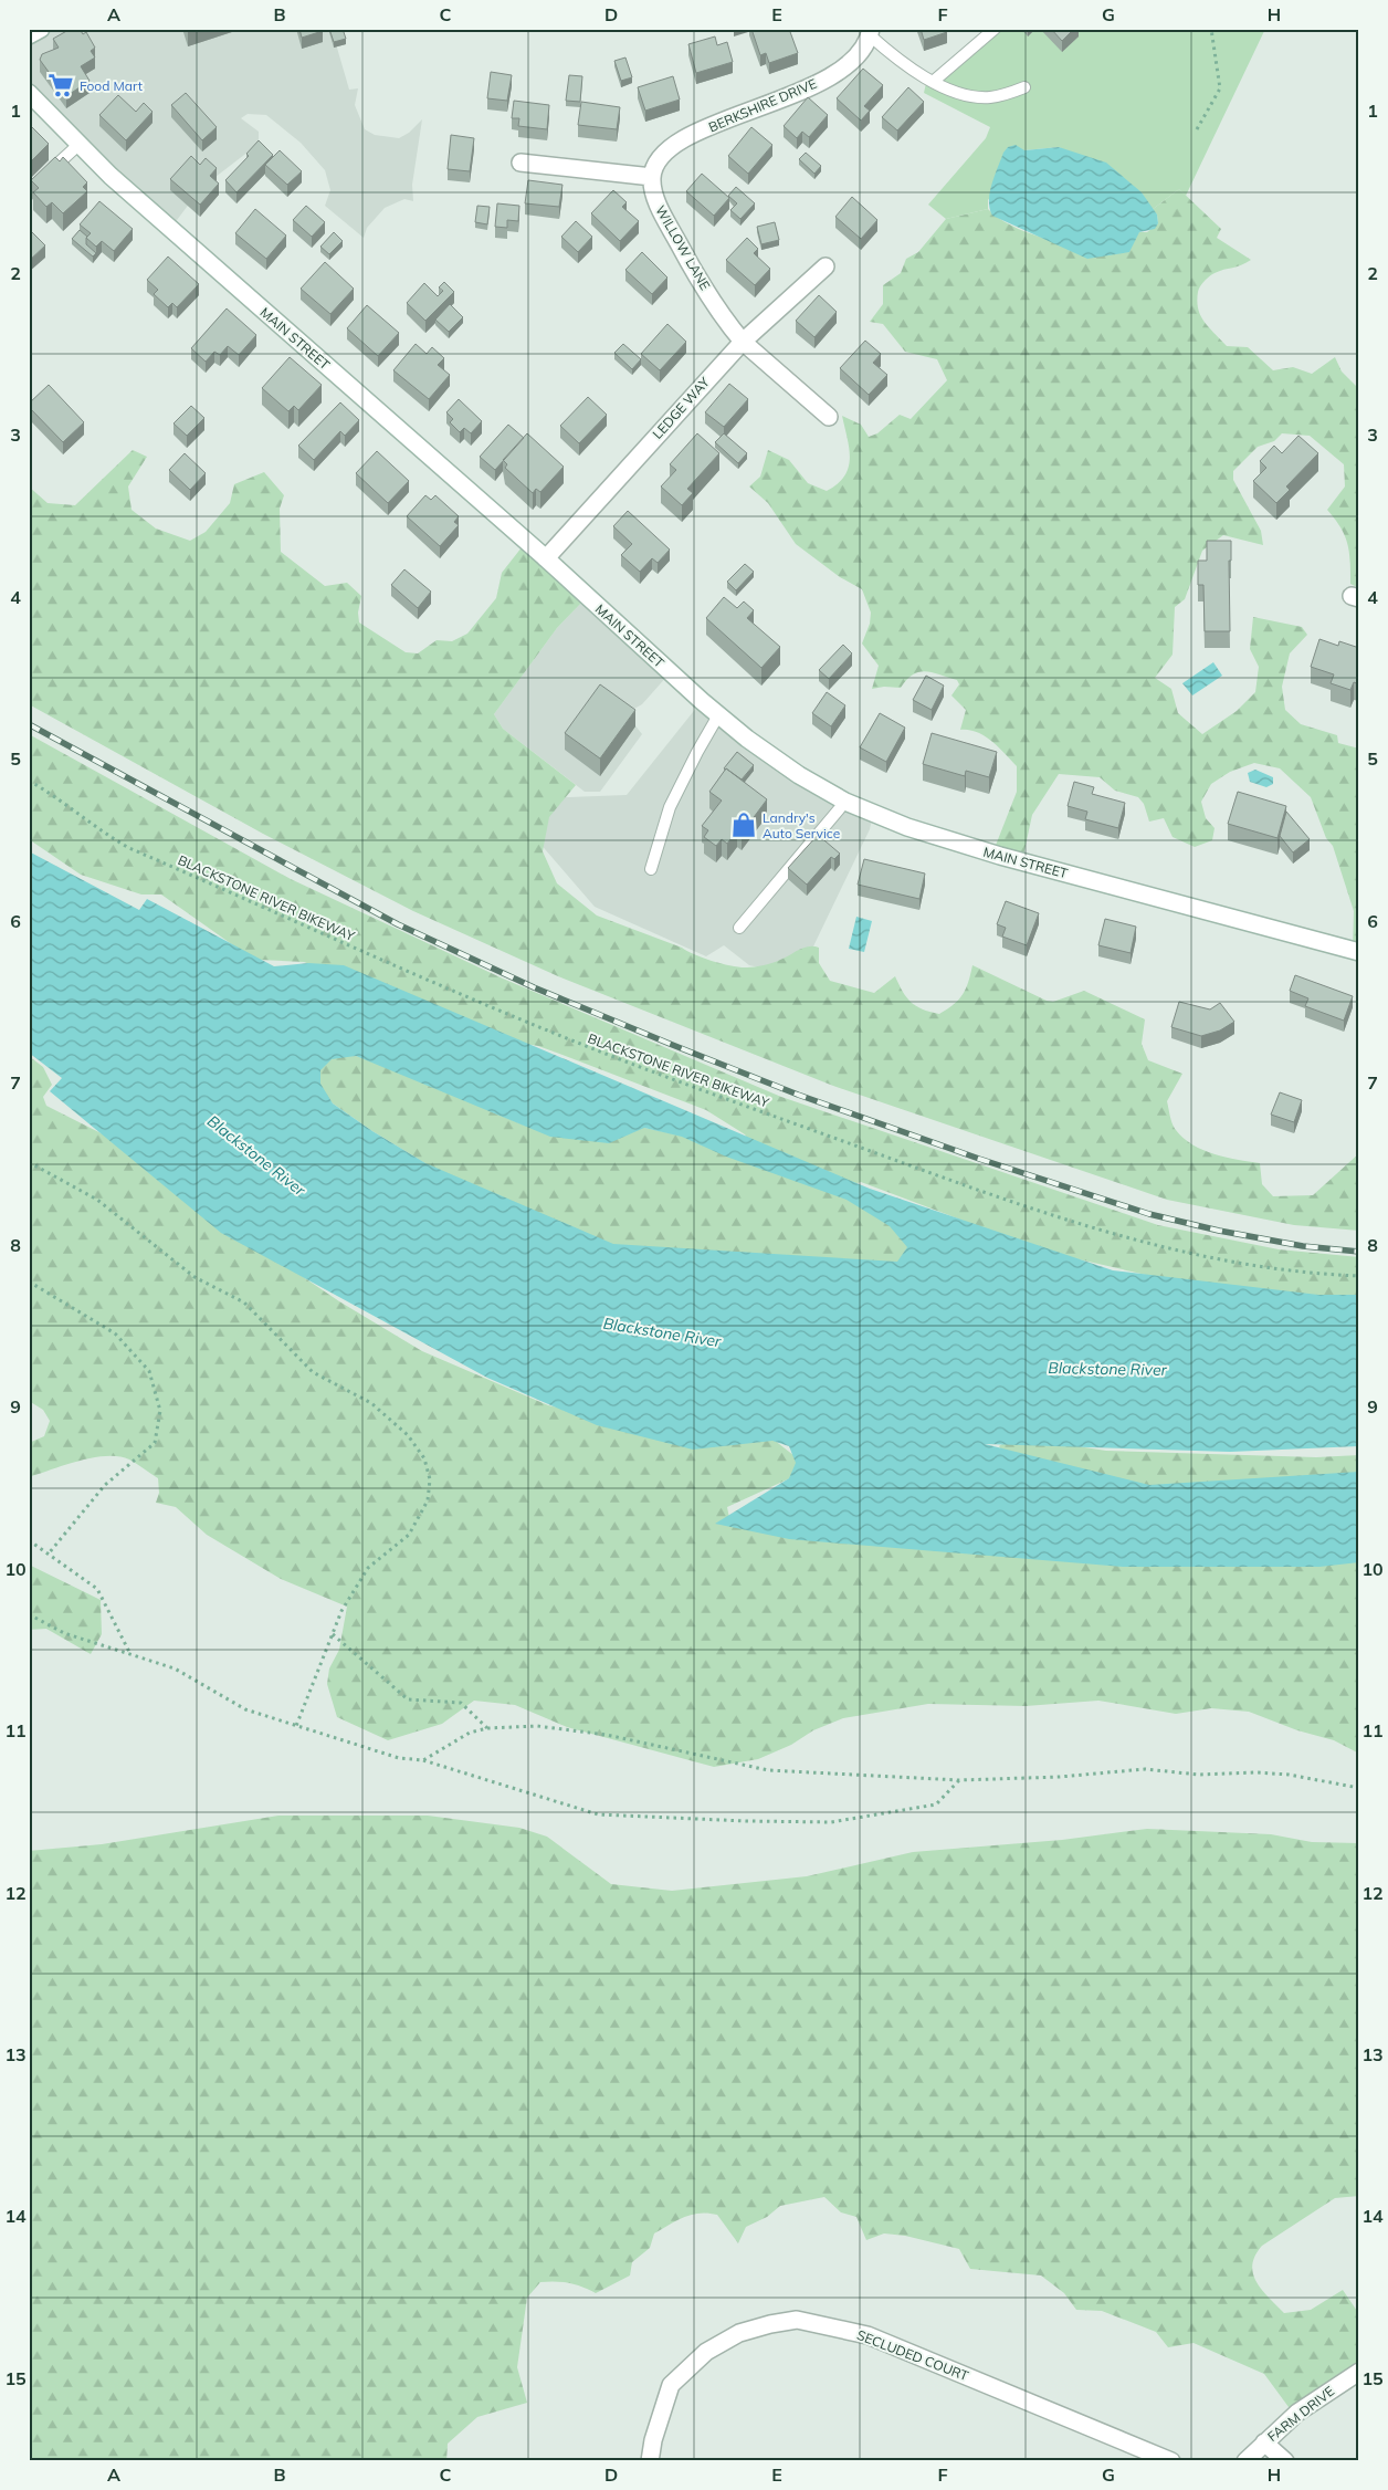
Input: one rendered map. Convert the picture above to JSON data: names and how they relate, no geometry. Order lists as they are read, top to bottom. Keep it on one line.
{"streets":{"street":["BERKSHIRE DRIVE","WILLOW LANE","MAIN STREET","LEDGE WAY","SECLUDED COURT","FARM DRIVE"],"path":["BLACKSTONE RIVER BIKEWAY"]},"crossings":[["BERKSHIRE DRIVE","WILLOW LANE"],["WILLOW LANE","LEDGE WAY"],["MAIN STREET","LEDGE WAY"]],"water":["Blackstone River"],"places":{"supermarket":["Food Mart"],"shop":["Landry's Auto Service"]},"grid":{"columns":["A","B","C","D","E","F","G","H"],"rows":["1","2","3","4","5","6","7","8","9","10","11","12","13","14","15"]}}
